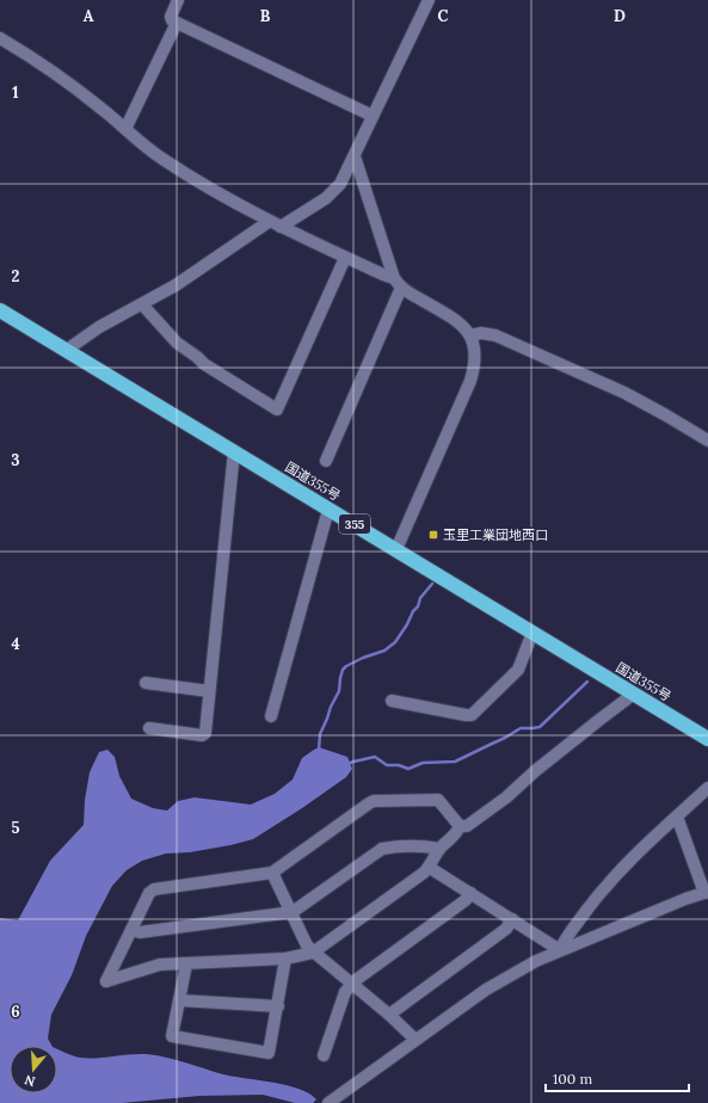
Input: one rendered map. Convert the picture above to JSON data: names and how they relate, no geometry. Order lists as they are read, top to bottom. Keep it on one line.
{"streets":{"highway":["国道355号","355"]},"places":{"transit":["玉里工業団地西口"]},"scale_bar":"100 m","north":"bottom","grid":{"columns":["A","B","C","D"],"rows":["1","2","3","4","5","6"]}}
